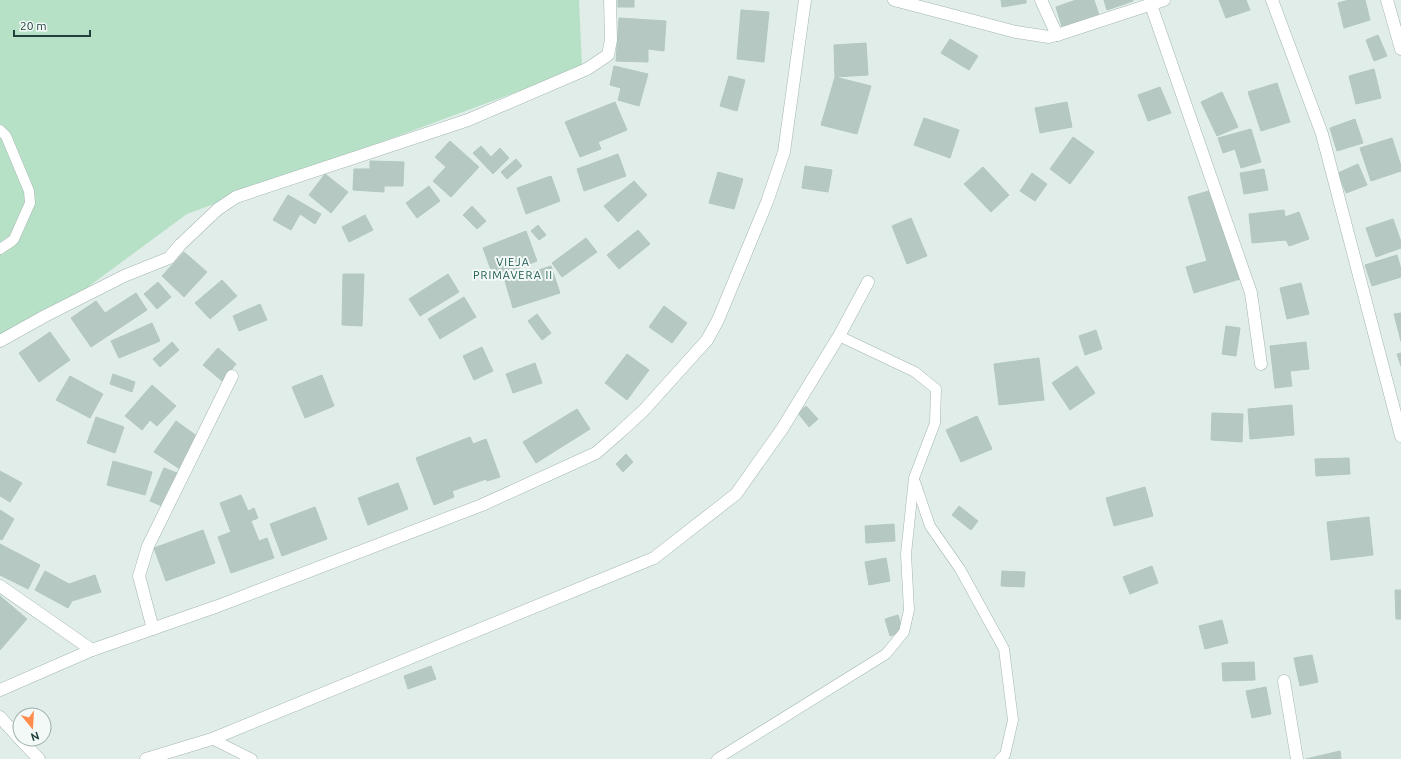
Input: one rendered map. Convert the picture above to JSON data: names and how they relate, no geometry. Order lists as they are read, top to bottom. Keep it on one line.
{"districts":["VIEJA PRIMAVERA II"],"scale_bar":"20 m","north":"bottom"}
